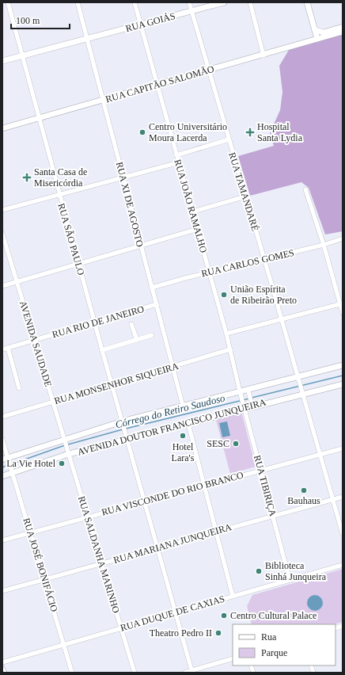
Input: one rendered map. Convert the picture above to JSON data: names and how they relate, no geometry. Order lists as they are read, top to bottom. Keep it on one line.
{"streets":{"main road":["RUA GOIÁS","RUA CAPITÃO SALOMÃO","AVENIDA DOUTOR FRANCISCO JUNQUEIRA"],"street":["RUA TAMANDARÉ","RUA XI DE AGOSTO","RUA JOÃO RAMALHO","RUA SÃO PAULO","RUA CARLOS GOMES","RUA RIO DE JANEIRO","AVENIDA SAUDADE","RUA MONSENHOR SIQUEIRA","RUA TIBIRIÇA","RUA VISCONDE DO RIO BRANCO","RUA MARIANA JUNQUEIRA","RUA SALDANHA MARINHO","RUA JOSÉ BONIFÁCIO","RUA DUQUE DE CAXIAS"]},"crossings":[["RUA GOIÁS","RUA TAMANDARÉ"],["RUA GOIÁS","RUA XI DE AGOSTO"],["RUA GOIÁS","RUA JOÃO RAMALHO"],["RUA GOIÁS","RUA SÃO PAULO"],["RUA CAPITÃO SALOMÃO","RUA TAMANDARÉ"],["RUA CAPITÃO SALOMÃO","RUA XI DE AGOSTO"],["RUA CAPITÃO SALOMÃO","RUA JOÃO RAMALHO"],["RUA CAPITÃO SALOMÃO","RUA SÃO PAULO"],["RUA TAMANDARÉ","RUA CARLOS GOMES"],["RUA TAMANDARÉ","AVENIDA DOUTOR FRANCISCO JUNQUEIRA"],["RUA TAMANDARÉ","RUA VISCONDE DO RIO BRANCO"],["RUA TAMANDARÉ","RUA MARIANA JUNQUEIRA"],["RUA XI DE AGOSTO","RUA CARLOS GOMES"],["RUA XI DE AGOSTO","RUA RIO DE JANEIRO"],["RUA XI DE AGOSTO","RUA MONSENHOR SIQUEIRA"],["RUA XI DE AGOSTO","AVENIDA DOUTOR FRANCISCO JUNQUEIRA"],["RUA JOÃO RAMALHO","RUA CARLOS GOMES"],["RUA JOÃO RAMALHO","RUA MONSENHOR SIQUEIRA"],["RUA JOÃO RAMALHO","AVENIDA DOUTOR FRANCISCO JUNQUEIRA"],["RUA JOÃO RAMALHO","RUA TIBIRIÇA"],["RUA SÃO PAULO","RUA RIO DE JANEIRO"],["RUA SÃO PAULO","RUA MONSENHOR SIQUEIRA"],["RUA SÃO PAULO","AVENIDA DOUTOR FRANCISCO JUNQUEIRA"],["RUA SÃO PAULO","RUA VISCONDE DO RIO BRANCO"],["RUA SÃO PAULO","RUA MARIANA JUNQUEIRA"],["RUA SÃO PAULO","RUA DUQUE DE CAXIAS"],["RUA RIO DE JANEIRO","AVENIDA SAUDADE"],["AVENIDA SAUDADE","RUA MONSENHOR SIQUEIRA"],["AVENIDA SAUDADE","AVENIDA DOUTOR FRANCISCO JUNQUEIRA"],["AVENIDA SAUDADE","RUA SALDANHA MARINHO"],["AVENIDA DOUTOR FRANCISCO JUNQUEIRA","RUA TIBIRIÇA"],["AVENIDA DOUTOR FRANCISCO JUNQUEIRA","RUA SALDANHA MARINHO"],["AVENIDA DOUTOR FRANCISCO JUNQUEIRA","RUA JOSÉ BONIFÁCIO"],["RUA TIBIRIÇA","RUA VISCONDE DO RIO BRANCO"],["RUA TIBIRIÇA","RUA MARIANA JUNQUEIRA"],["RUA TIBIRIÇA","RUA DUQUE DE CAXIAS"],["RUA VISCONDE DO RIO BRANCO","RUA SALDANHA MARINHO"],["RUA VISCONDE DO RIO BRANCO","RUA JOSÉ BONIFÁCIO"],["RUA MARIANA JUNQUEIRA","RUA SALDANHA MARINHO"],["RUA MARIANA JUNQUEIRA","RUA JOSÉ BONIFÁCIO"],["RUA SALDANHA MARINHO","RUA DUQUE DE CAXIAS"],["RUA JOSÉ BONIFÁCIO","RUA DUQUE DE CAXIAS"]],"water":["Córrego do Retiro Saudoso"],"places":{"other":["Centro Universitário Moura Lacerda","União Espírita de Ribeirão Preto","Hotel Lara's","SESC","La Vie Hotel","Bauhaus","Biblioteca Sinhá Junqueira","Centro Cultural Palace","Theatro Pedro II"],"health":["Hospital Santa Lydia","Santa Casa de Misericórdia"]},"legend":["Rua","Parque"],"scale_bar":"100 m"}
